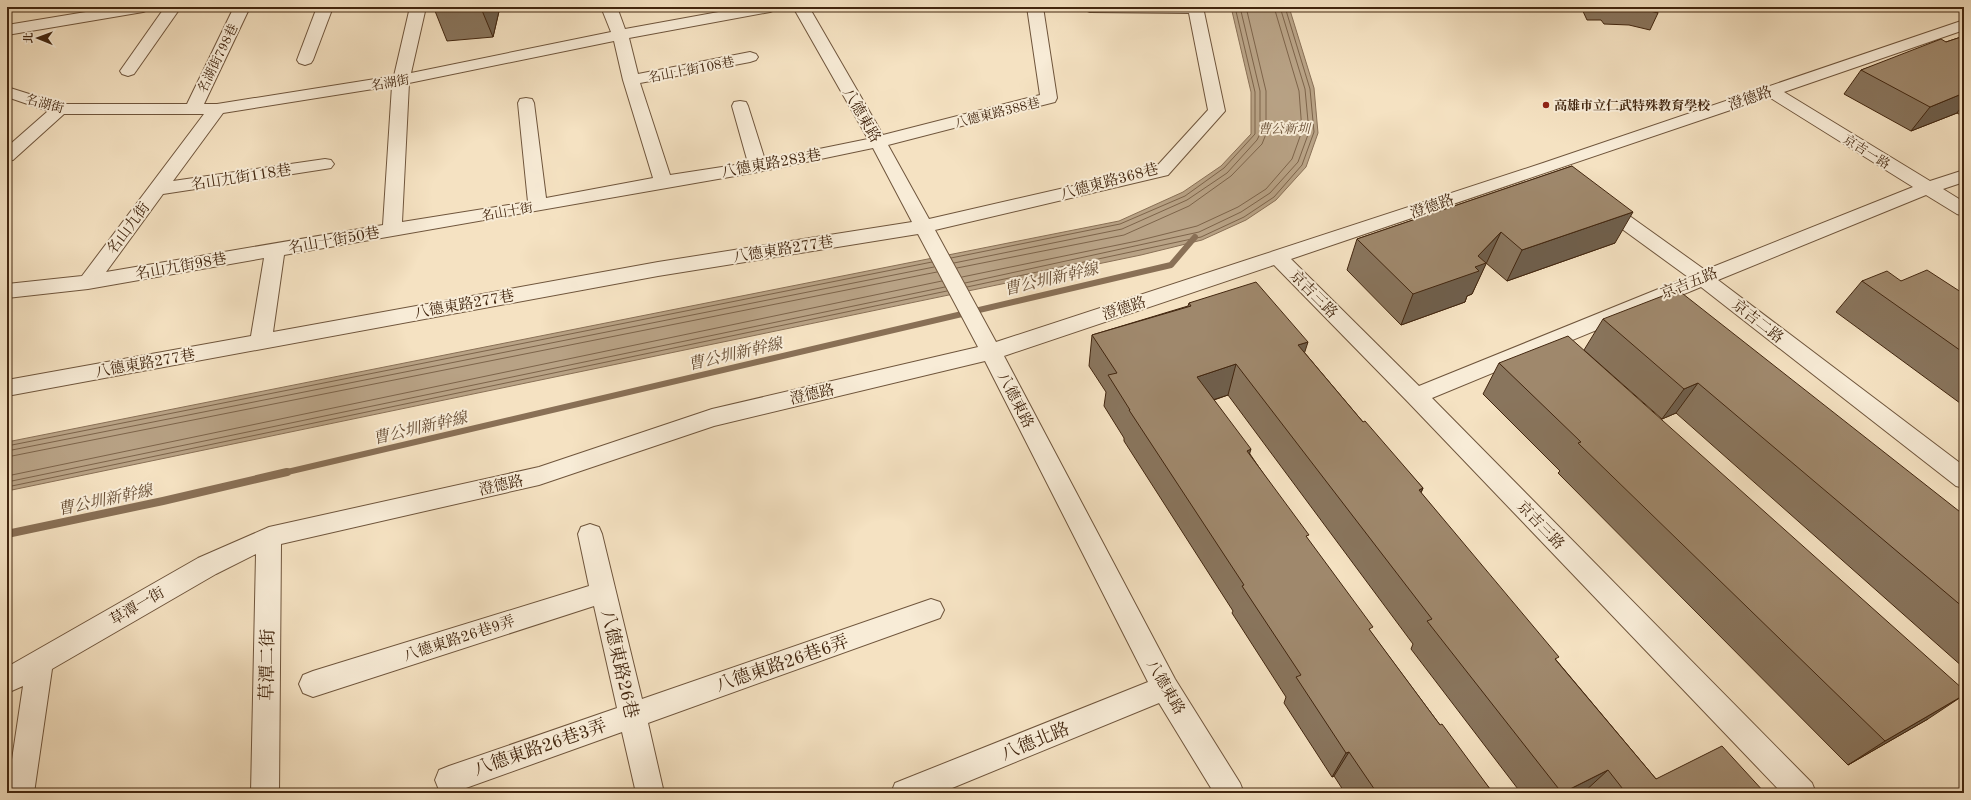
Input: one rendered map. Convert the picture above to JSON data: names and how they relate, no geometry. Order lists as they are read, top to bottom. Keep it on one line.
{"streets":{"street":["名湖街798巷","名山十街108巷","名湖街","澄德路","八德東路388巷","八德東路","京吉一路","八德東路283巷","名山九街118巷","八德東路368巷","名山十街","名山九街","名山十街50巷","八德東路277巷","名山九街98巷","京吉五路","京吉三路","京吉二路","草潭一街","八德東路26巷9弄","八德東路26巷6弄","八德東路26巷","草潭二街","八德北路","八德東路26巷3弄"]},"crossings":[["名湖街798巷","名湖街"],["名湖街","名山九街"],["澄德路","八德東路"],["澄德路","京吉一路"],["澄德路","京吉三路"],["澄德路","草潭一街"],["澄德路","草潭二街"],["八德東路388巷","八德東路"],["八德東路388巷","八德東路283巷"],["八德東路","八德東路283巷"],["八德東路","八德東路368巷"],["八德東路","八德東路277巷"],["八德東路","八德北路"],["京吉一路","京吉五路"],["八德東路283巷","名山十街"],["名山九街118巷","名山九街"],["八德東路368巷","八德東路277巷"],["名山十街","名山十街50巷"],["名山九街","名山九街98巷"],["名山十街50巷","名山九街98巷"],["京吉五路","京吉三路"],["京吉五路","京吉二路"],["草潭一街","草潭二街"],["八德東路26巷9弄","八德東路26巷"],["八德東路26巷6弄","八德東路26巷"],["八德東路26巷6弄","八德東路26巷3弄"],["八德東路26巷","八德東路26巷3弄"]],"water":["曹公新圳","曹公圳新幹線"],"places":["高雄市立仁武特殊教育學校"],"north":"left"}
